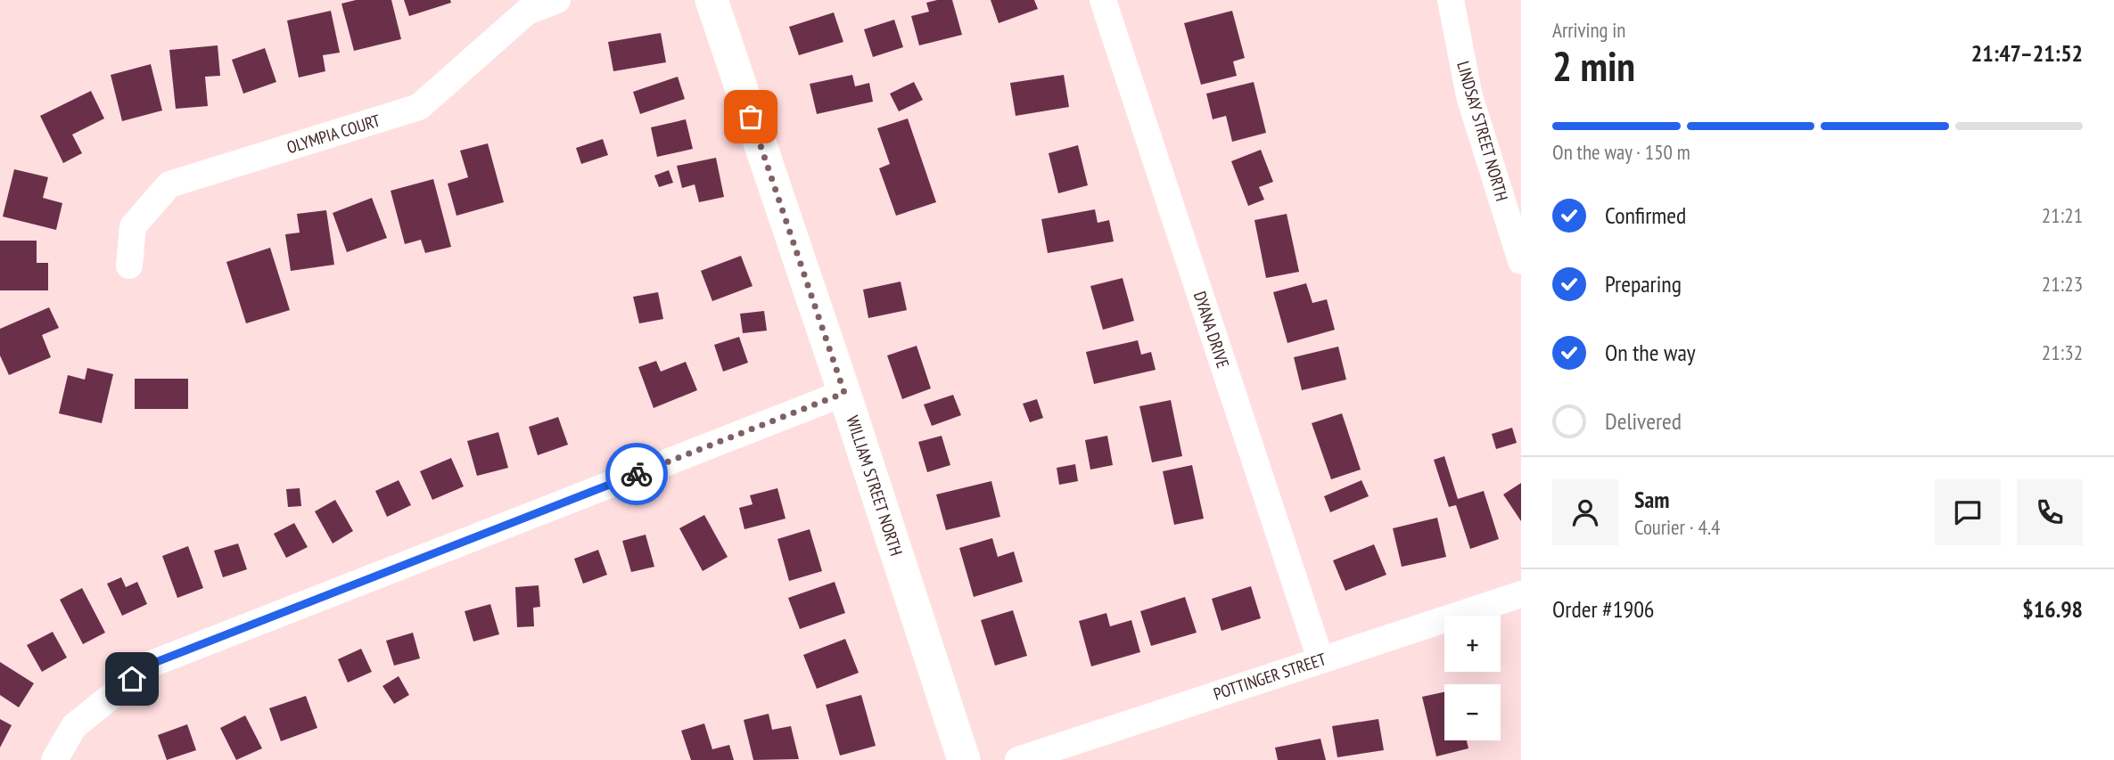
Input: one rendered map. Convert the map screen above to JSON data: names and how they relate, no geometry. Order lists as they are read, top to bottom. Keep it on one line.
{"streets":{"street":["LINDSAY STREET NORTH","OLYMPIA COURT","DYANA DRIVE","WILLIAM STREET NORTH","POTTINGER STREET"]},"crossings":[["DYANA DRIVE","POTTINGER STREET"]],"page":{"heading":["2 min","Arriving in","21:47–21:52"],"panel":["Sam","Courier · 4.4","Order #1906","$16.98"],"bar":"On the way · 150 m","list":[["Confirmed","21:21"],["Preparing","21:23"],["On the way","21:32"],"Delivered"],"map_buttons":["+","−"]}}
